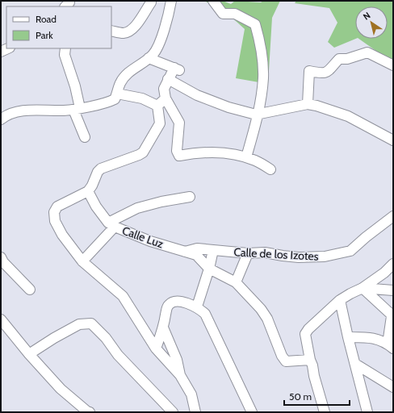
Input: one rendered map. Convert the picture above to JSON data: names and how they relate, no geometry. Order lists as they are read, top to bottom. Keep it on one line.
{"streets":{"street":["Calle Luz","Calle de los Izotes"]},"crossings":[["Calle Luz","Calle de los Izotes"]],"legend":["Road","Park"],"scale_bar":"50 m","north":"top left"}
